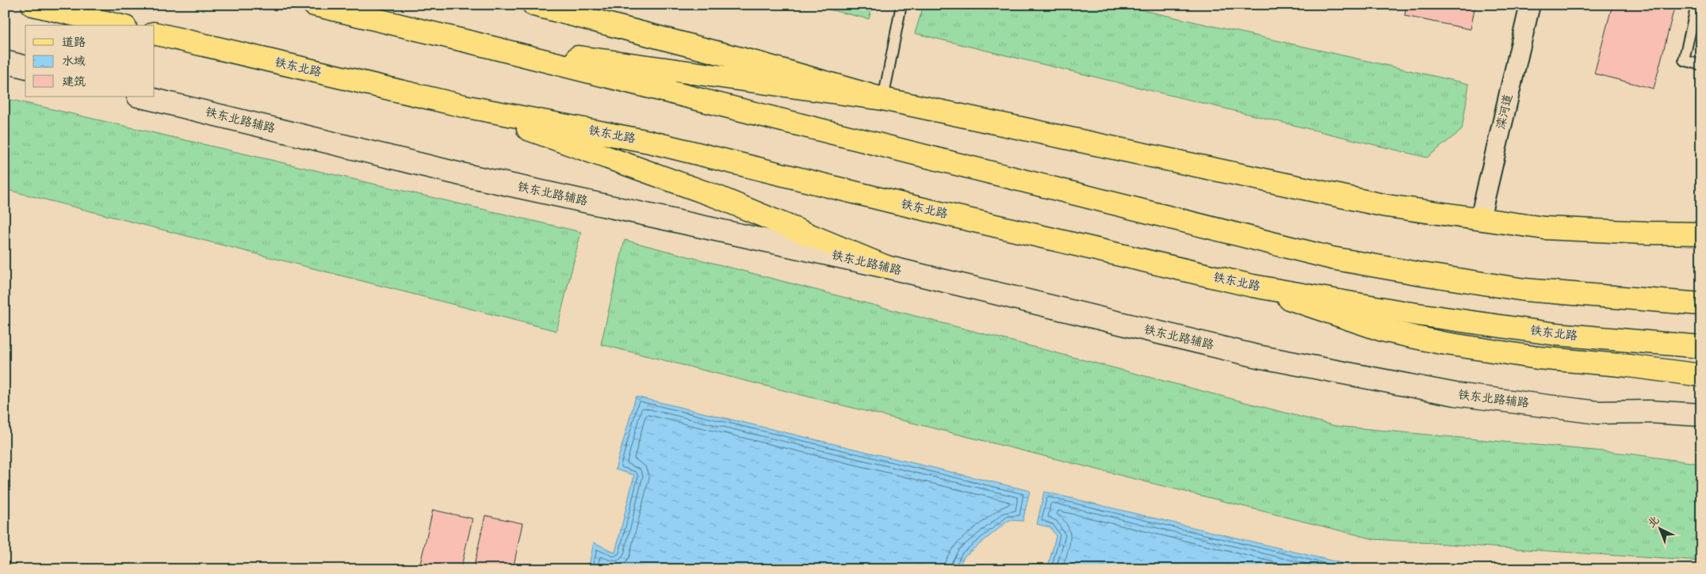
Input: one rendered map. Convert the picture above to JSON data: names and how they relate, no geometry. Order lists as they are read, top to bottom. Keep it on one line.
{"streets":{"main road":["铁东北路"],"street":["滦河道","铁东北路辅路"]},"legend":["道路","水域","建筑"],"north":"top left"}
